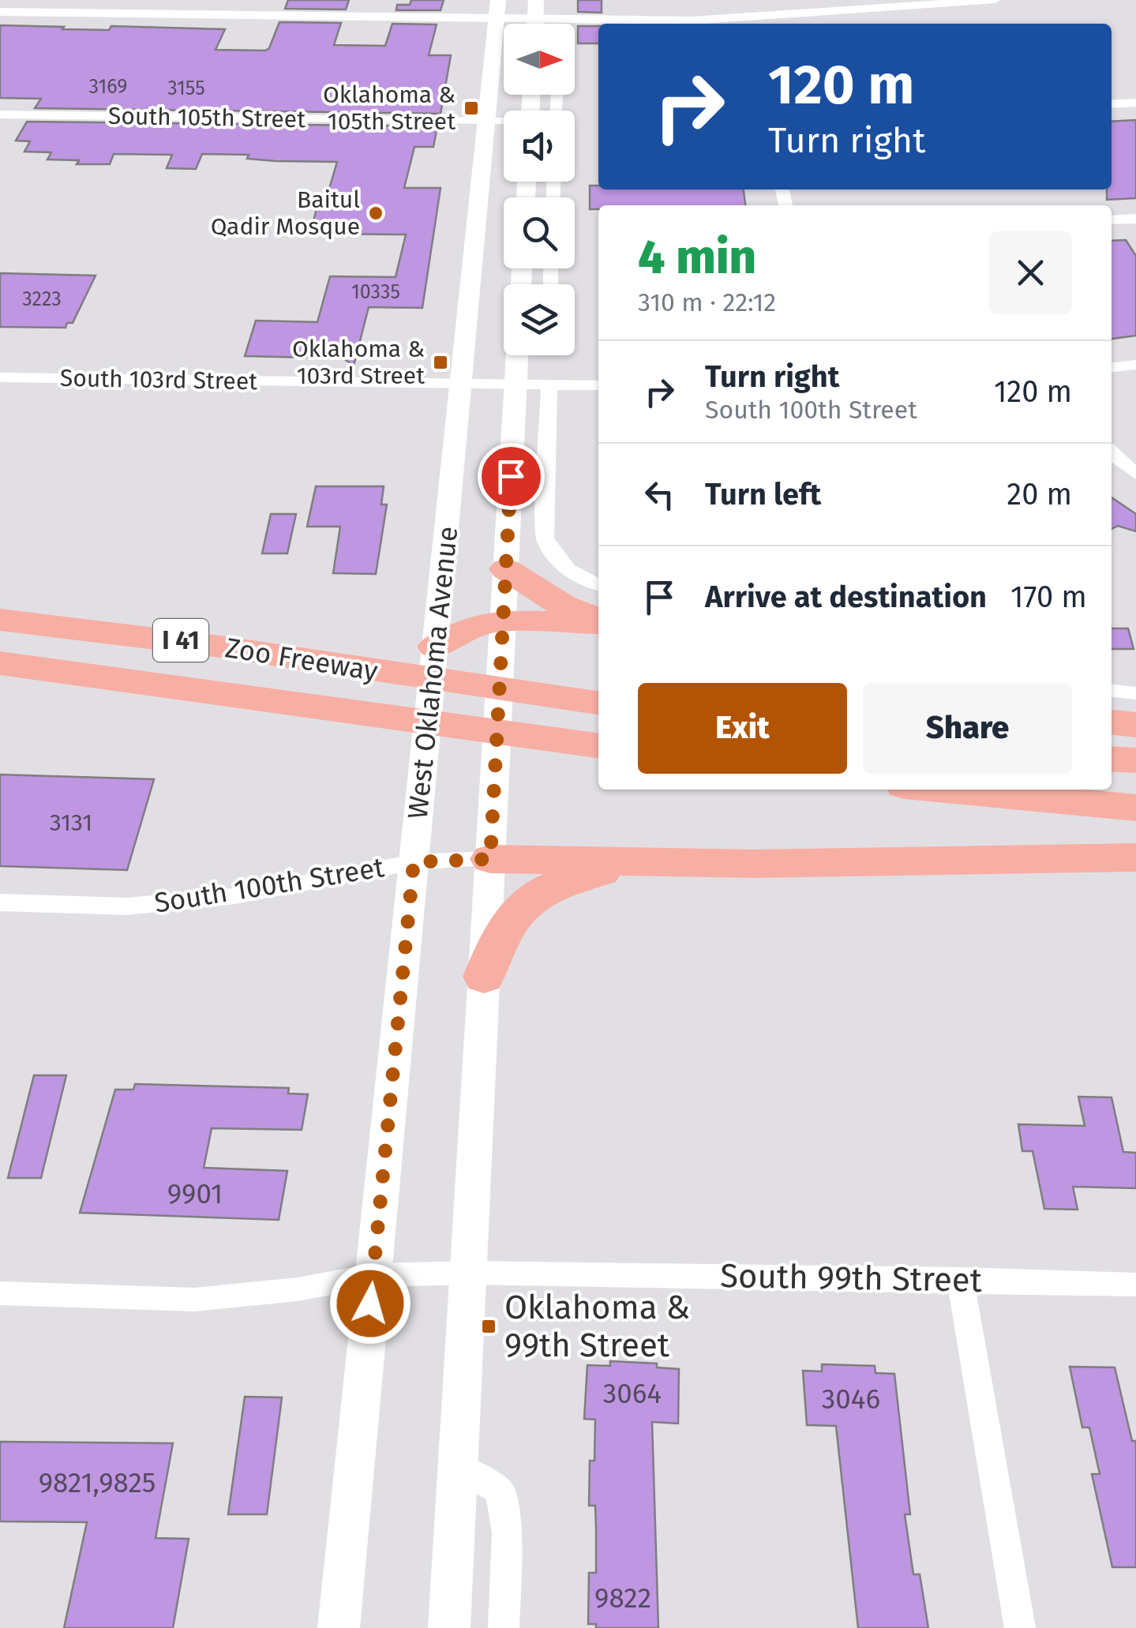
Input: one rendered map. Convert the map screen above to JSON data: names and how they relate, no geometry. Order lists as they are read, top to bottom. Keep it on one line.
{"streets":{"highway":["I 41","Zoo Freeway"],"main road":["West Oklahoma Avenue"],"street":["South 105th Street","South 103rd Street","South 100th Street","South 99th Street"]},"crossings":[["South 105th Street","West Oklahoma Avenue"],["South 103rd Street","West Oklahoma Avenue"],["West Oklahoma Avenue","South 100th Street"],["West Oklahoma Avenue","South 99th Street"]],"places":{"transit":["Oklahoma & 105th Street","Oklahoma & 103rd Street","Oklahoma & 99th Street"],"other":["Baitul Qadir Mosque"]},"house_numbers":["3169","3155","10335","3223","3131","9901","3064","3046","9821,9825","9822"],"north":"right","page":{"turn":["120 m","Turn right"],"heading":["4 min","310 m · 22:12"],"list":[{"name":"Turn right","note":"South 100th Street","value":"120 m"},{"name":"Turn left","value":"20 m"},{"name":"Arrive at destination","value":"170 m"}],"buttons":["Exit","Share"]}}
